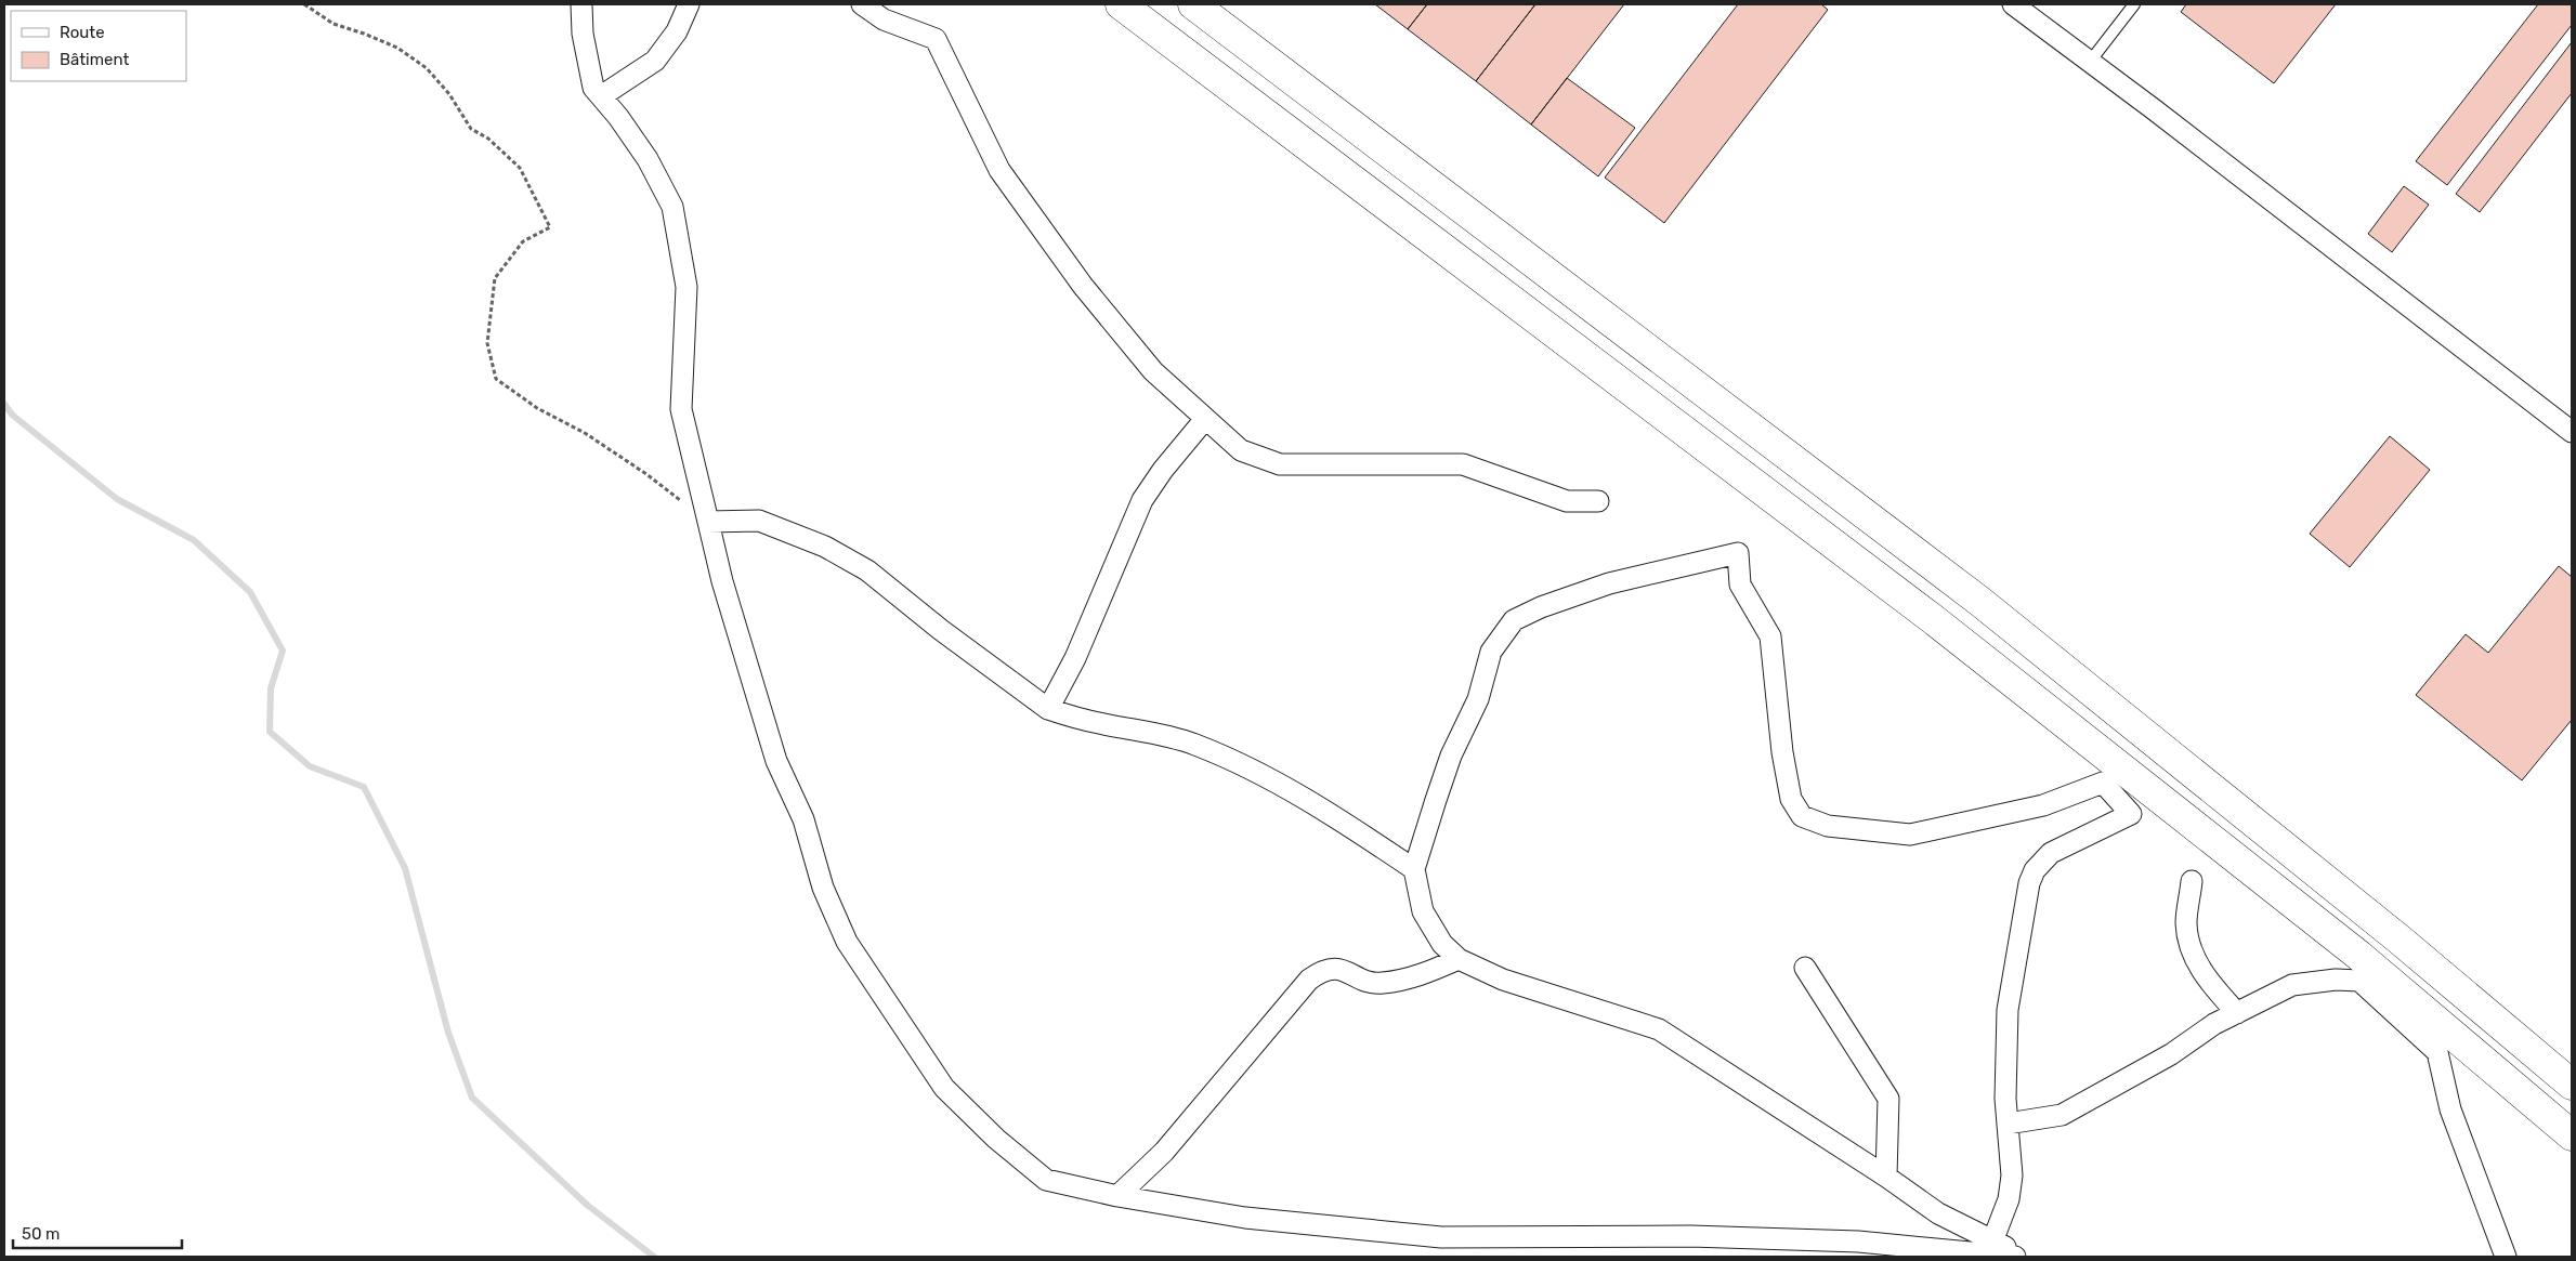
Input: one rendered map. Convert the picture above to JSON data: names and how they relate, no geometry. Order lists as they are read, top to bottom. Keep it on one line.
{"legend":["Route","Bâtiment"],"scale_bar":"50 m"}
